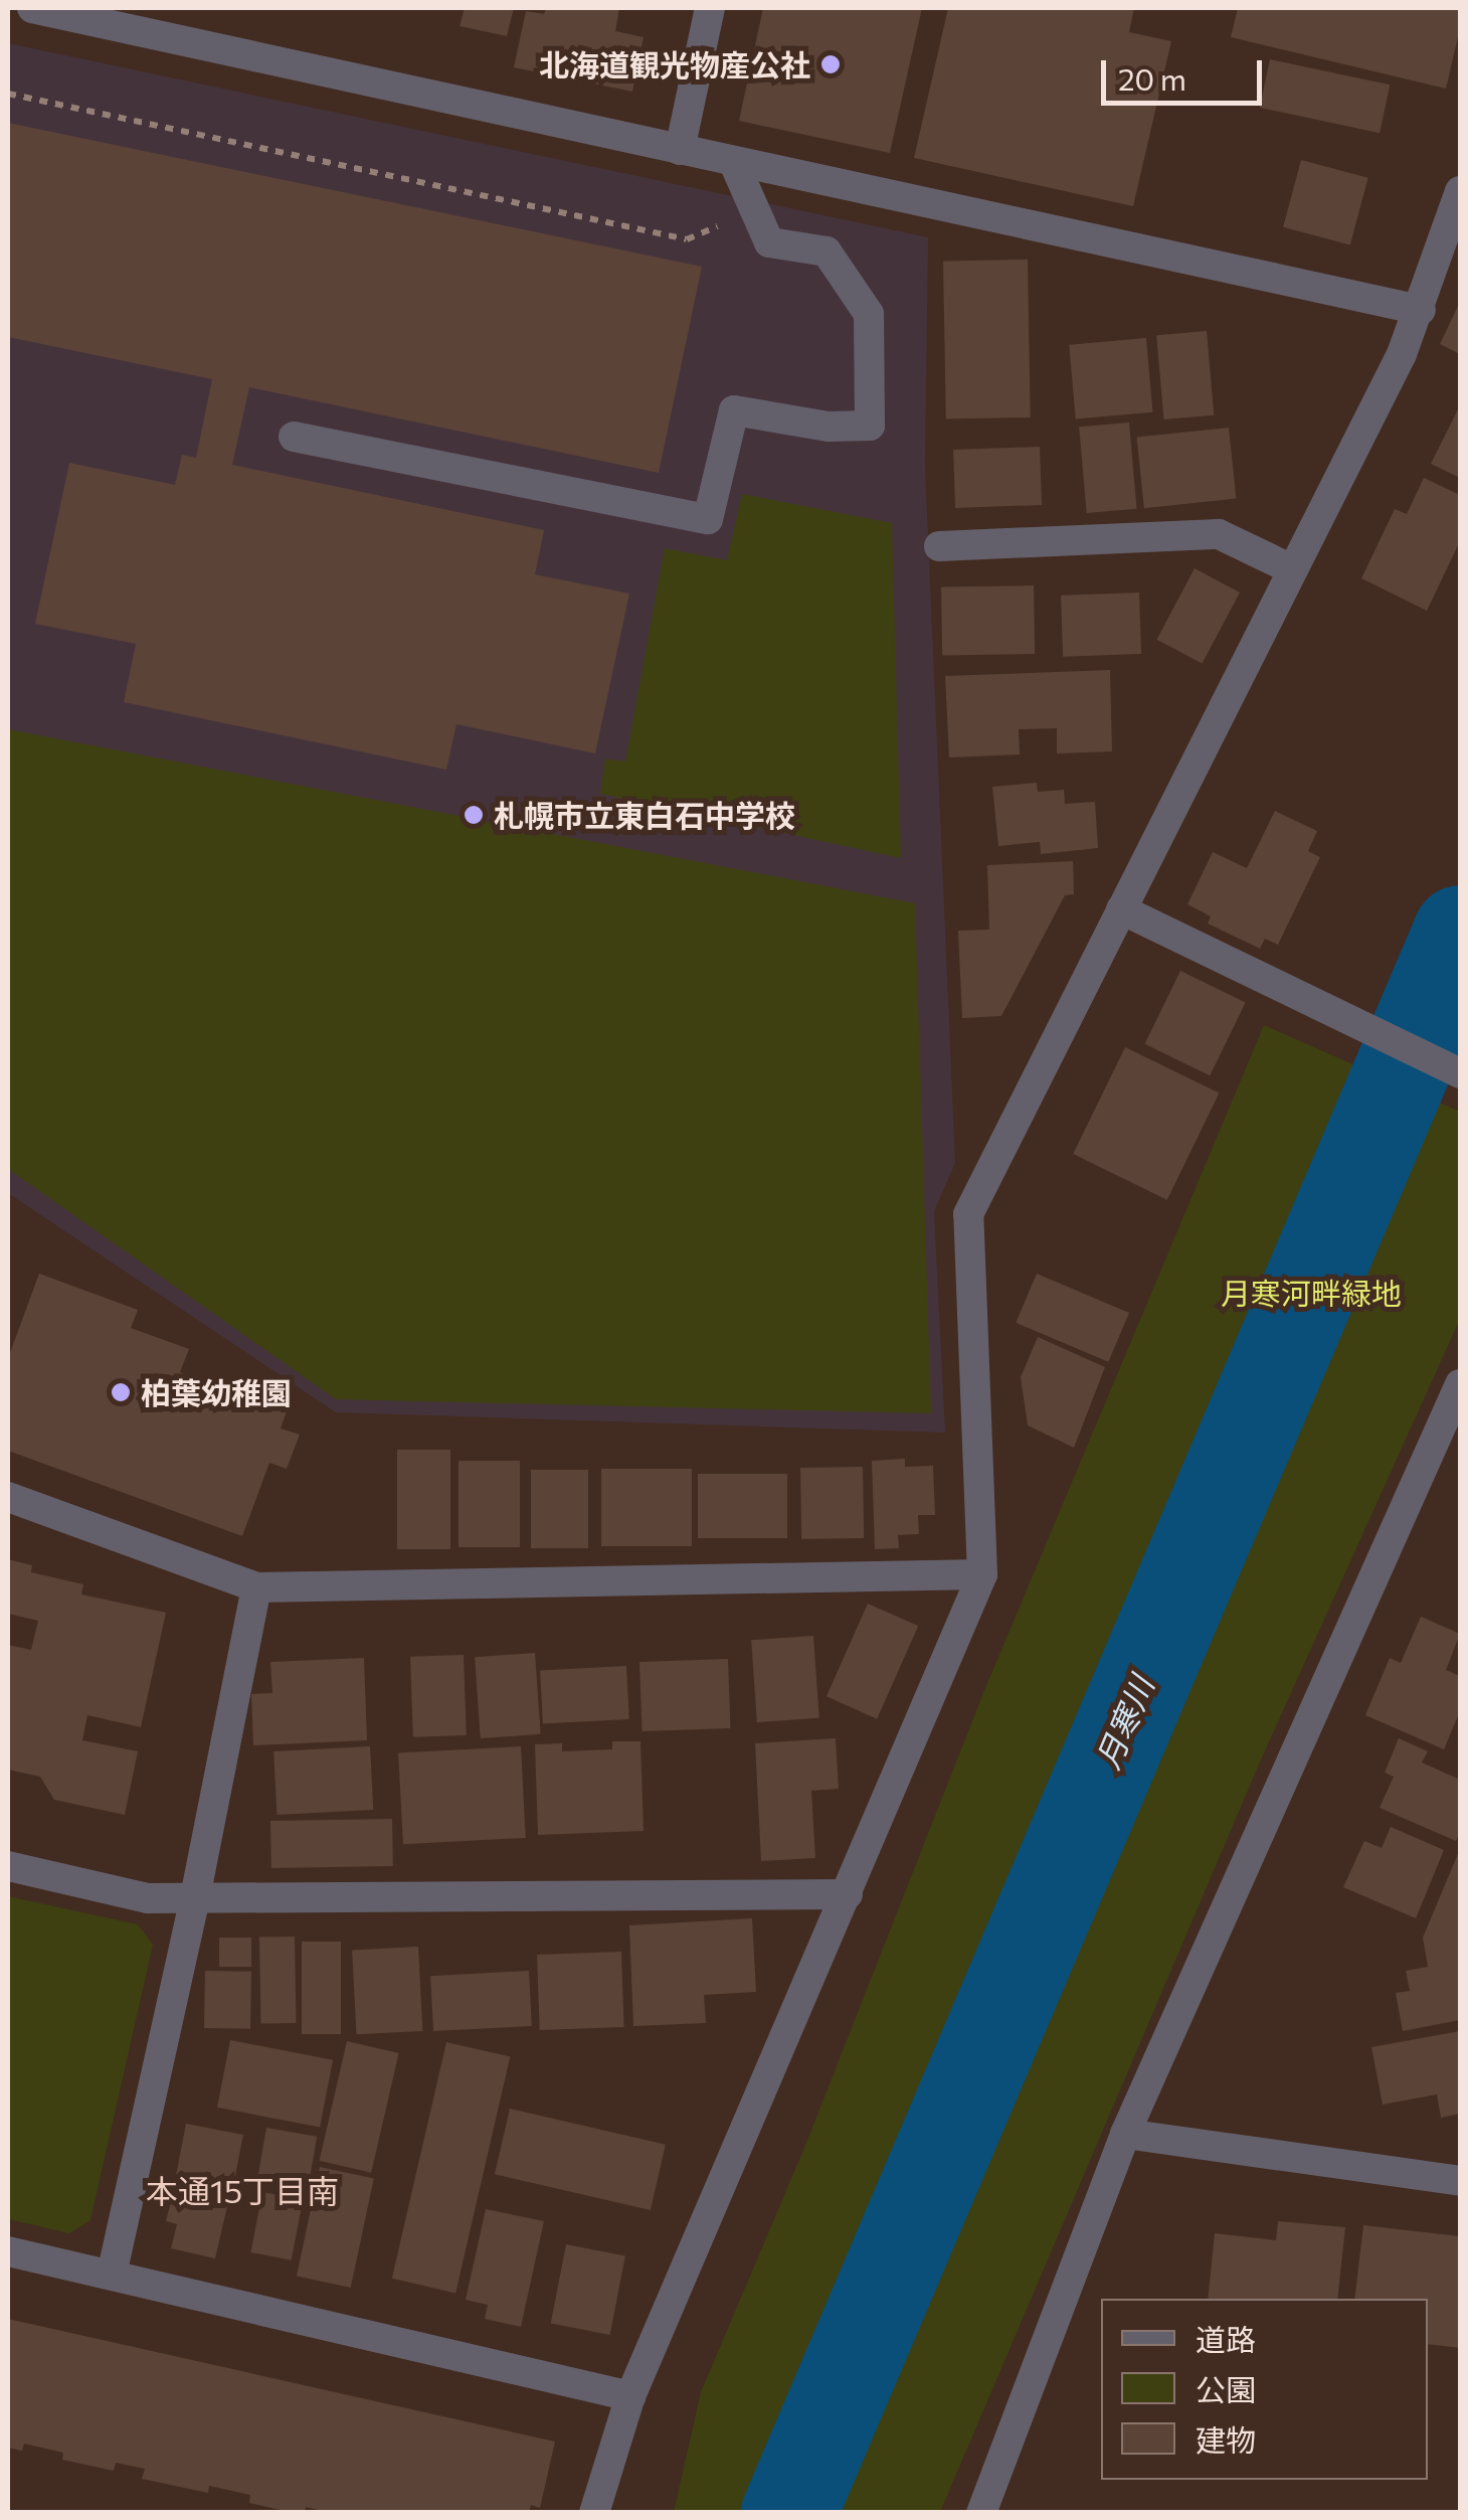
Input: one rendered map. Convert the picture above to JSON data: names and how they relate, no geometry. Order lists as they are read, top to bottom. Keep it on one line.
{"districts":["本通15丁目南"],"water":["月寒川"],"parks":["月寒河畔緑地"],"places":["北海道観光物産公社","札幌市立東白石中学校","柏葉幼稚園"],"legend":["道路","公園","建物"],"scale_bar":"20 m"}
